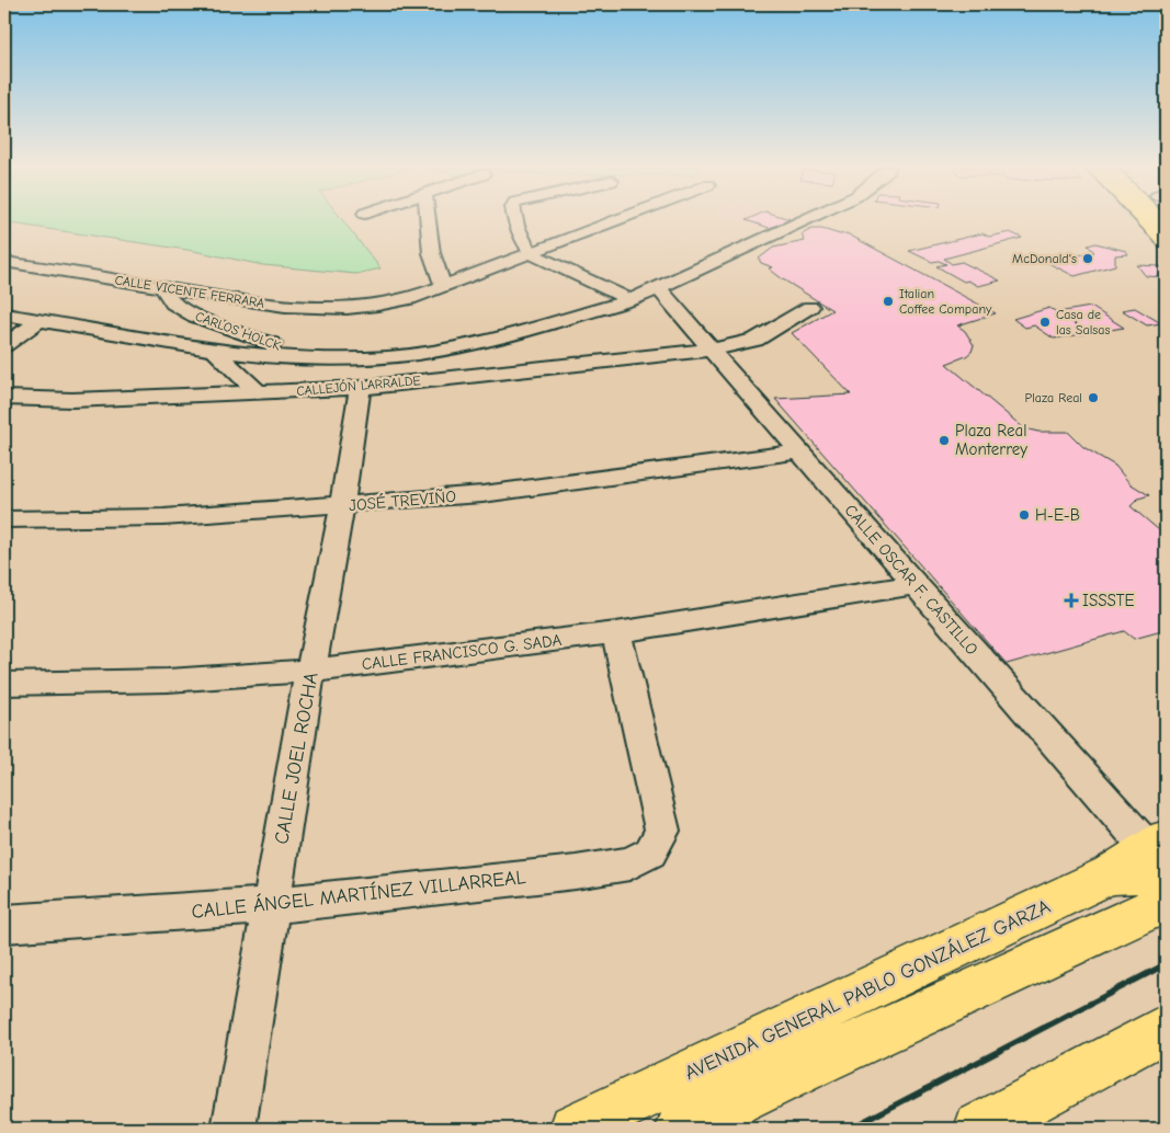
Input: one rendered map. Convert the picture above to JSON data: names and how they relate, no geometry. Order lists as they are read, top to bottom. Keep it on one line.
{"streets":{"main road":["AVENIDA GENERAL PABLO GONZÁLEZ GARZA"],"street":["CALLE VICENTE FERRARA","CARLOS HOLCK","CALLEJÓN LARRALDE","JOSÉ TREVIÑO","CALLE OSCAR F. CASTILLO","CALLE FRANCISCO G. SADA","CALLE JOEL ROCHA","CALLE ÁNGEL MARTÍNEZ VILLARREAL"]},"crossings":[["CALLE VICENTE FERRARA","CARLOS HOLCK"],["CALLEJÓN LARRALDE","CALLE OSCAR F. CASTILLO"],["CALLEJÓN LARRALDE","CALLE JOEL ROCHA"],["JOSÉ TREVIÑO","CALLE OSCAR F. CASTILLO"],["JOSÉ TREVIÑO","CALLE JOEL ROCHA"],["CALLE OSCAR F. CASTILLO","CALLE FRANCISCO G. SADA"],["CALLE OSCAR F. CASTILLO","AVENIDA GENERAL PABLO GONZÁLEZ GARZA"],["CALLE FRANCISCO G. SADA","CALLE JOEL ROCHA"],["CALLE FRANCISCO G. SADA","CALLE ÁNGEL MARTÍNEZ VILLARREAL"],["CALLE JOEL ROCHA","CALLE ÁNGEL MARTÍNEZ VILLARREAL"]],"places":{"other":["McDonald's","Italian Coffee Company","Casa de las Salsas","Plaza Real","Plaza Real Monterrey","H-E-B"],"health":["ISSSTE"]}}
